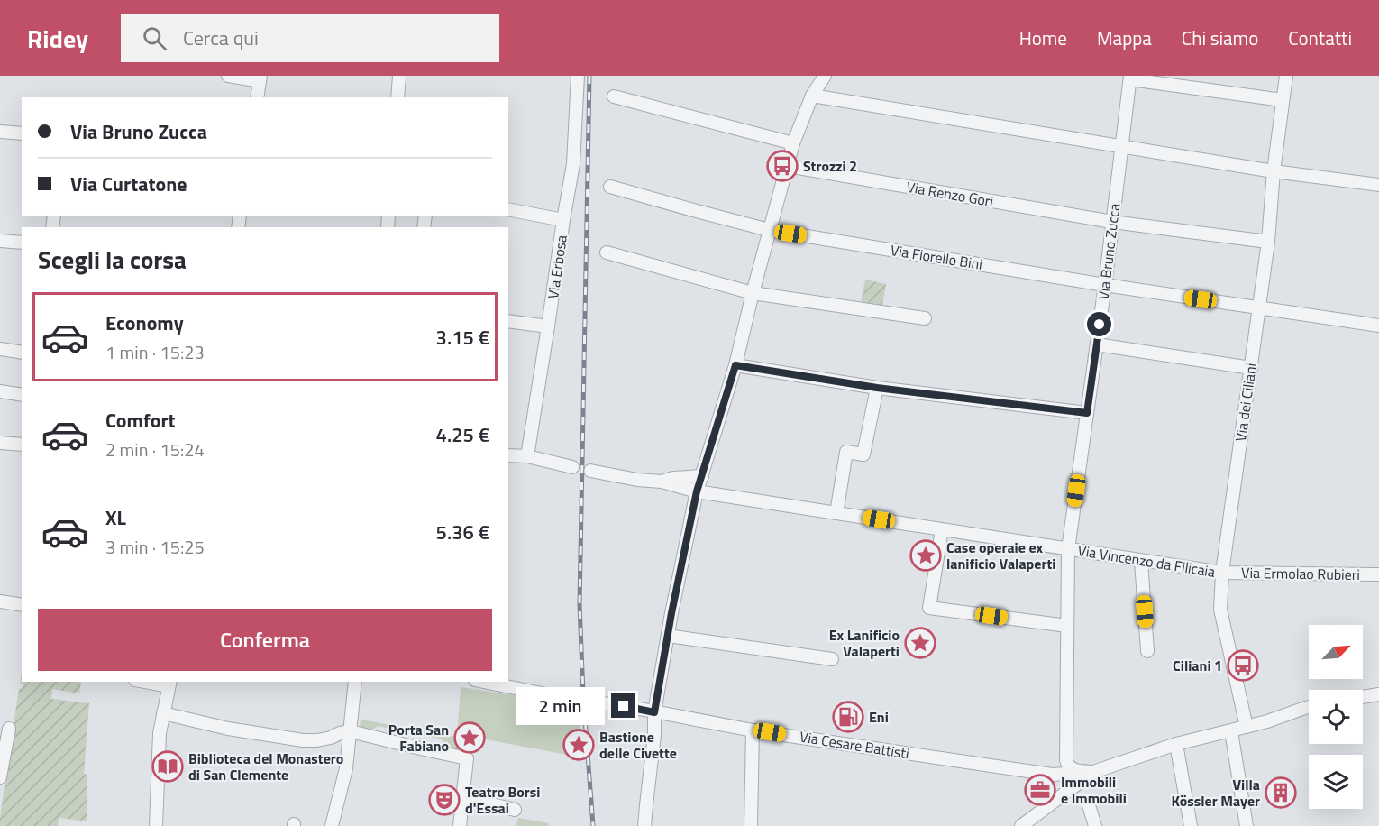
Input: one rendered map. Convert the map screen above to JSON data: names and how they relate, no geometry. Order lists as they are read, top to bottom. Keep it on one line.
{"streets":{"street":["Via Renzo Gori","Via Bruno Zucca","Via Fiorello Bini","Via Erbosa","Via dei Ciliani","Via Vincenzo da Filicaia","Via Ermolao Rubieri","Via Cesare Battisti"]},"crossings":[["Via Renzo Gori","Via Bruno Zucca"],["Via Renzo Gori","Via dei Ciliani"],["Via Bruno Zucca","Via Fiorello Bini"],["Via Bruno Zucca","Via Vincenzo da Filicaia"],["Via Bruno Zucca","Via Cesare Battisti"],["Via Fiorello Bini","Via dei Ciliani"],["Via dei Ciliani","Via Vincenzo da Filicaia"],["Via dei Ciliani","Via Ermolao Rubieri"],["Via Vincenzo da Filicaia","Via Ermolao Rubieri"]],"places":{"bus stop":["Strozzi 2","Ciliani 1"],"place":["Case operaie ex lanificio Valaperti","Ex Lanificio Valaperti","Porta San Fabiano","Bastione delle Civette"],"fuel station":["Eni"],"library":["Biblioteca del Monastero di San Clemente"],"office":["Immobili e Immobili"],"building":["Villa Kössler Mayer"],"theatre":["Teatro Borsi d'Essai"]},"north":"top right","page":{"header":"Ridey","search":"Cerca qui","nav":["Home","Mappa","Chi siamo","Contatti"],"banner":["Via Bruno Zucca","Via Curtatone"],"heading":"Scegli la corsa","list":[{"name":"Economy","note":"1 min · 15:23","value":"3.15 €"},{"name":"Comfort","note":"2 min · 15:24","value":"4.25 €"},{"name":"XL","note":"3 min · 15:25","value":"5.36 €"}],"buttons":"Conferma","bubble":"2 min"}}
